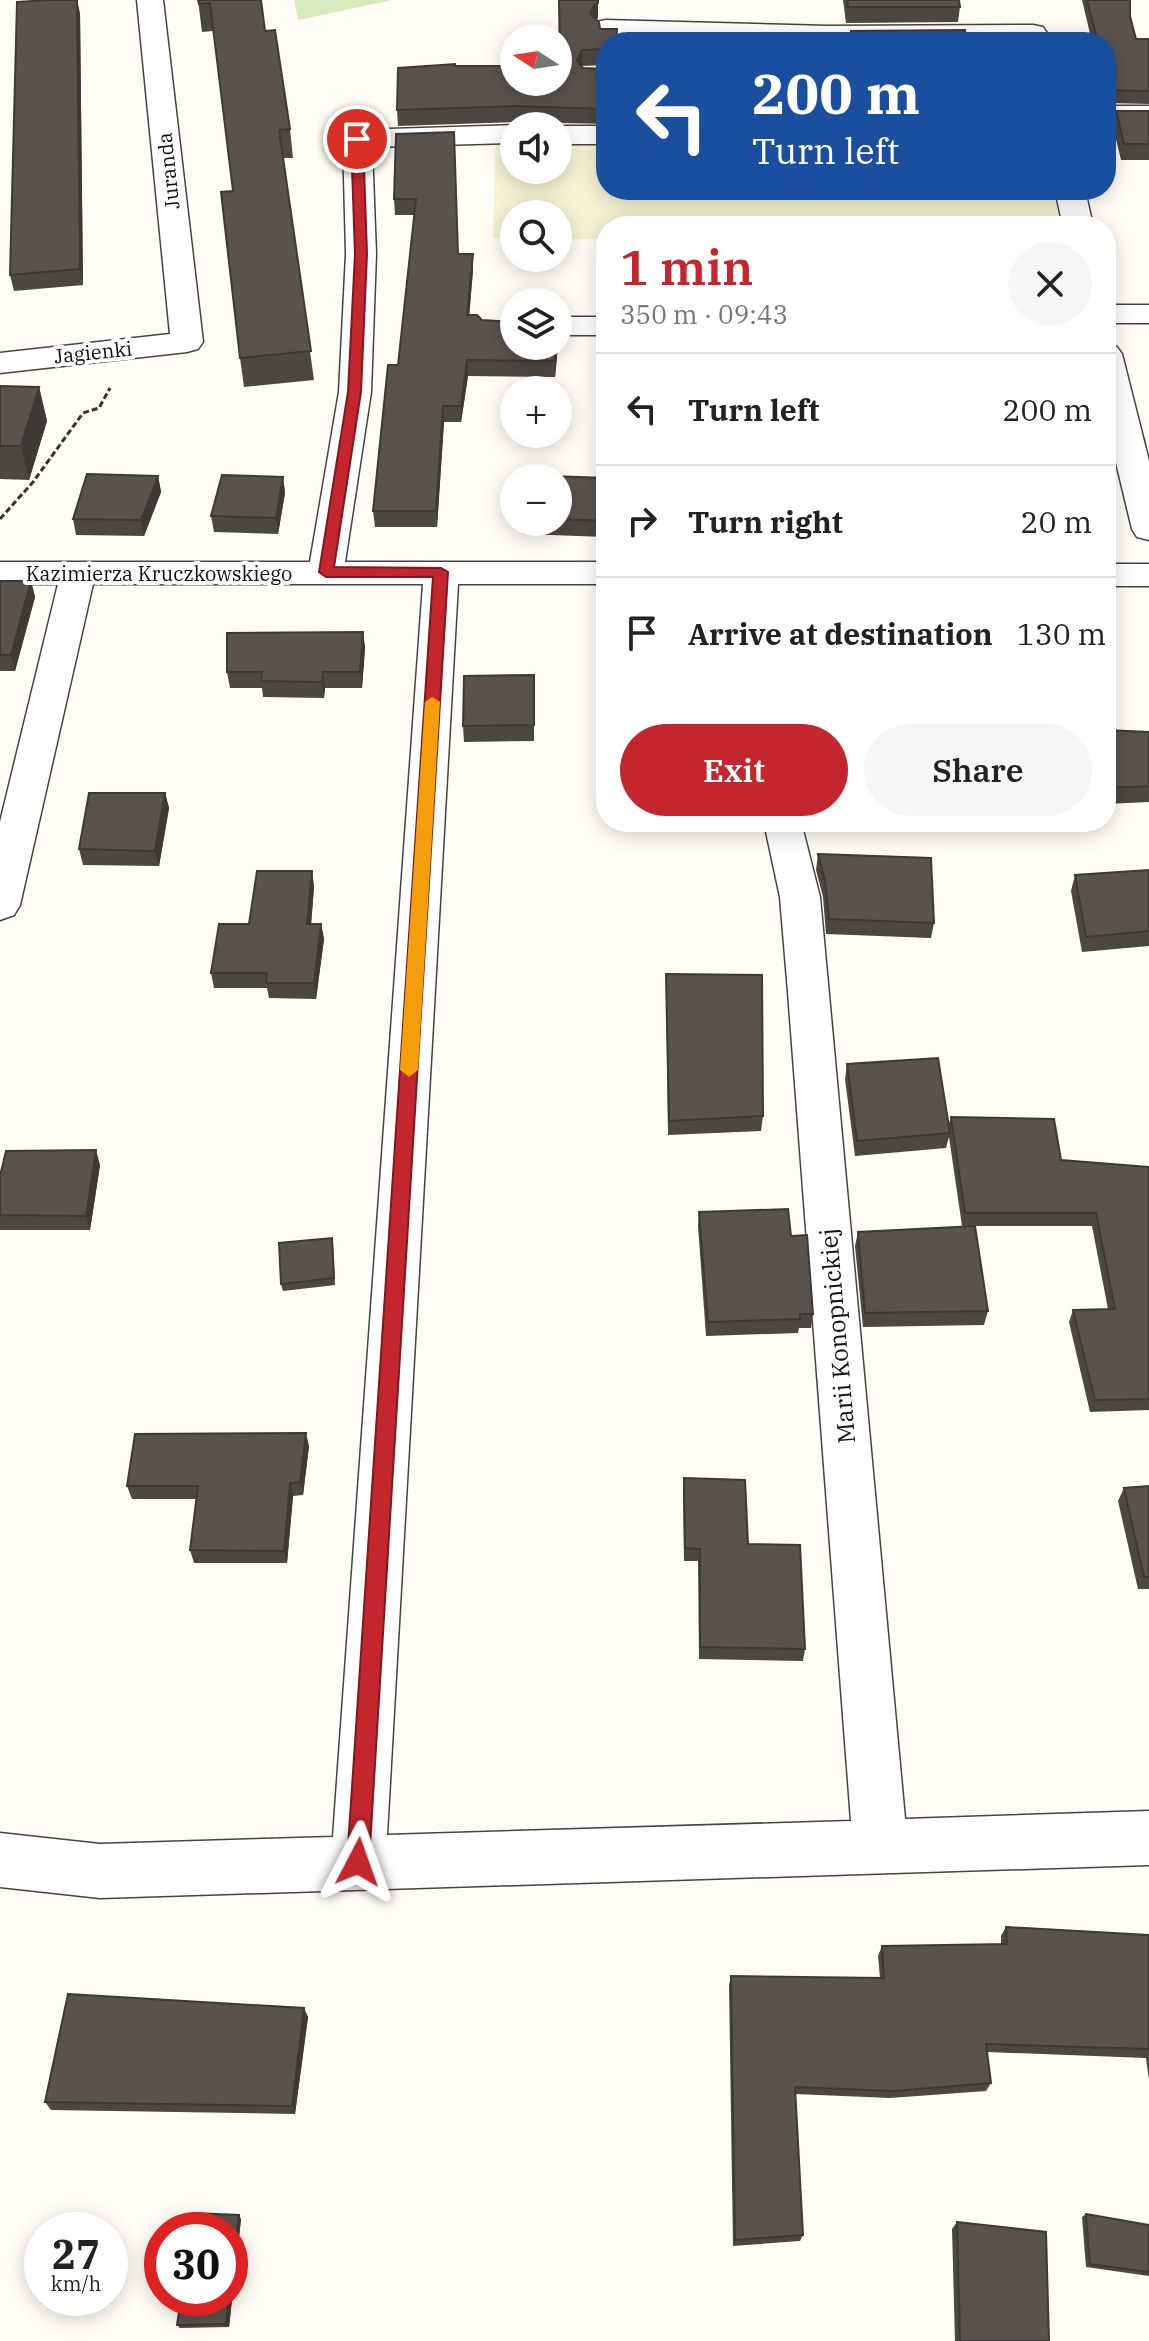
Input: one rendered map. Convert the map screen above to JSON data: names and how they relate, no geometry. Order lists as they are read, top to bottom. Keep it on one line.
{"streets":{"street":["Juranda","Jagienki","Kazimierza Kruczkowskiego","Marii Konopnickiej"]},"crossings":[["Juranda","Jagienki"]],"north":"left","page":{"map_buttons":["+","−"],"turn":["200 m","Turn left"],"heading":["1 min","350 m · 09:43"],"list":[{"name":"Turn left","value":"200 m"},{"name":"Turn right","value":"20 m"},{"name":"Arrive at destination","value":"130 m"}],"buttons":["Exit","Share"],"speed":"27 km/h","limit":"30"}}
